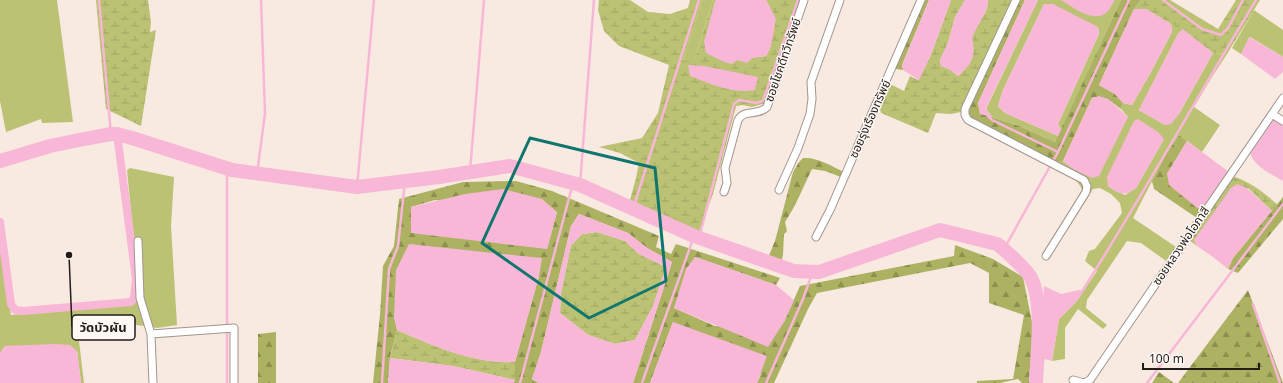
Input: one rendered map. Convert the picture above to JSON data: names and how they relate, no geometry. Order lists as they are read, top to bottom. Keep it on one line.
{"streets":{"street":["ซอยโชคดีทวีทรัพย์","ซอยรุ่งเรืองทรัพย์","ซอยหลวงพ่อโอภาสี"]},"places":["วัดบัวผัน"],"scale_bar":"100 m"}
